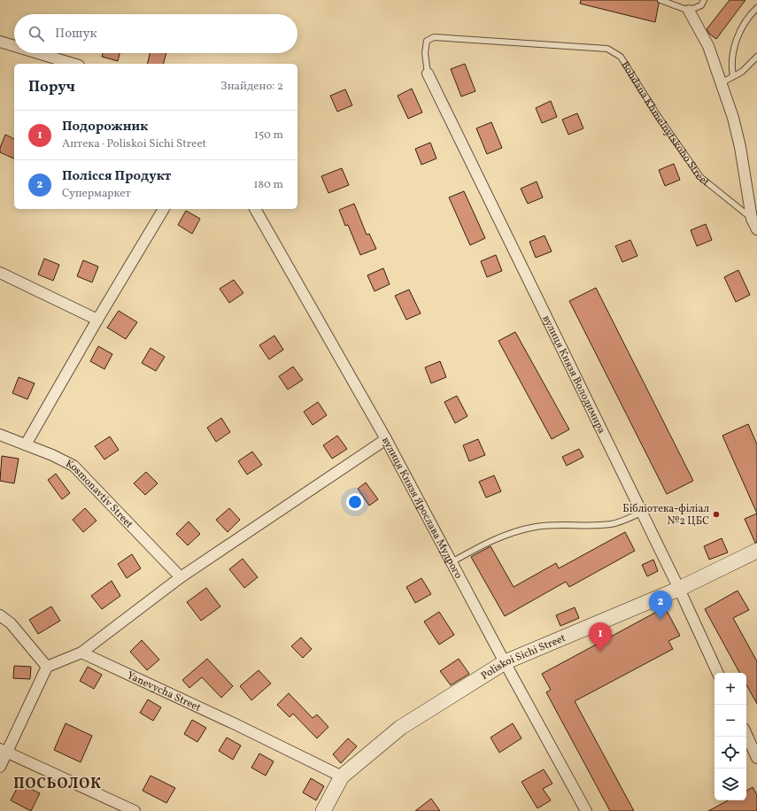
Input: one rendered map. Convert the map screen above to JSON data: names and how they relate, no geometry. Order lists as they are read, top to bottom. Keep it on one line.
{"streets":{"street":["Bohdana Khmelnytskoho Street","вулиця Князя Володимира","Kosmonavtiv Street","вулиця Князя Ярослава Мудрого","Poliskoi Sichi Street","Yanevycha Street"]},"crossings":[["Bohdana Khmelnytskoho Street","вулиця Князя Володимира"],["вулиця Князя Володимира","Poliskoi Sichi Street"],["вулиця Князя Ярослава Мудрого","Poliskoi Sichi Street"],["Poliskoi Sichi Street","Yanevycha Street"]],"districts":["ПОСЬОЛОК"],"places":["Бібліотека-філіал №2 ЦБС"],"page":{"search":"Пошук","heading":["Поруч","Знайдено: 2"],"list":[{"mark":"1","name":"Подорожник","note":"Аптека · Poliskoi Sichi Street","value":"150 m"},{"mark":"2","name":"Полісся Продукт","note":"Супермаркет","value":"180 m"}],"pins":["2","1"],"map_buttons":["+","−"]}}
